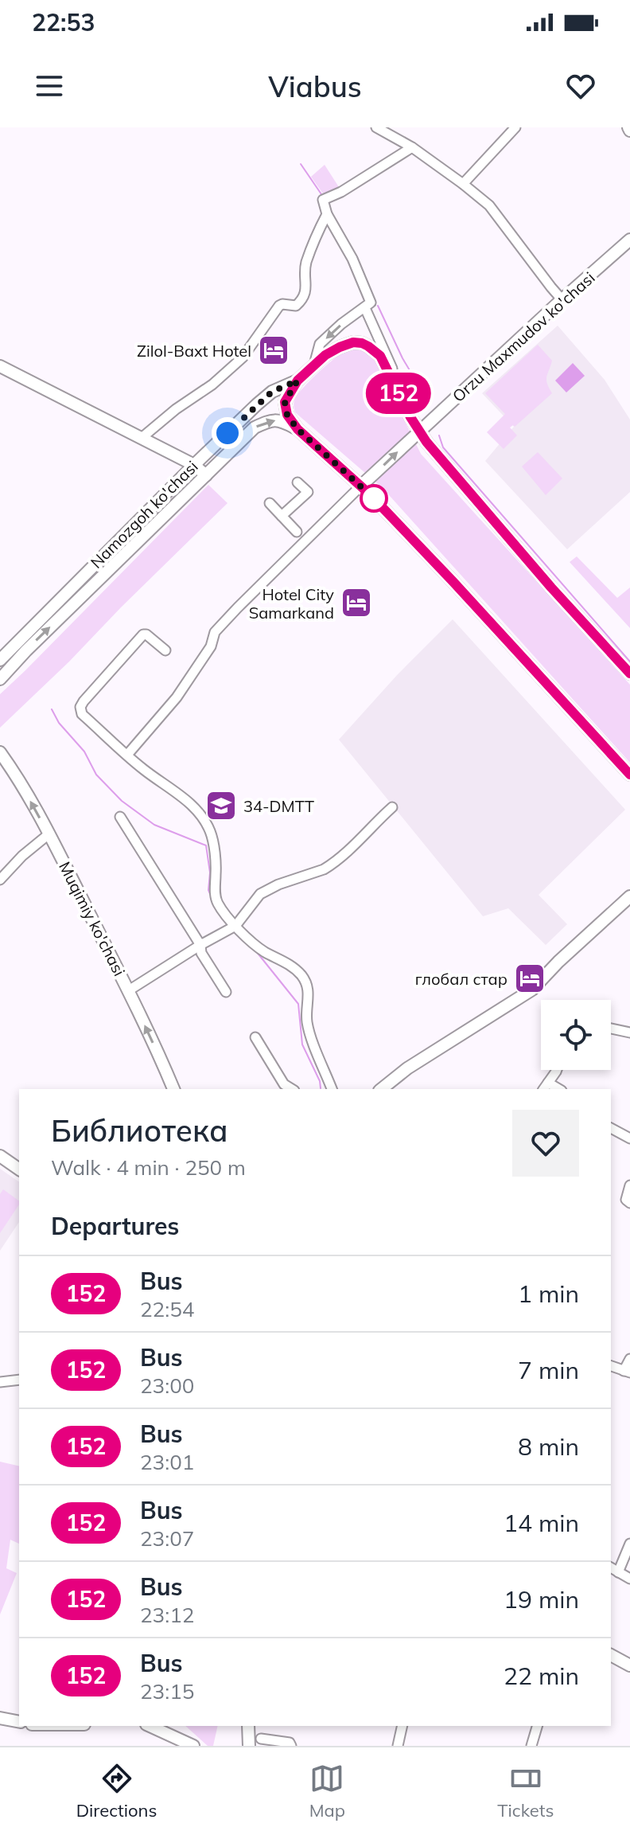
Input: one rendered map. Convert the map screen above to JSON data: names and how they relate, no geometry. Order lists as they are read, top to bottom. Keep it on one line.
{"streets":{"main road":["Orzu Maxmudov ko'chasi","Namozgoh ko'chasi","Muqimiy ko'chasi"]},"crossings":[["Orzu Maxmudov ko'chasi","Namozgoh ko'chasi"]],"one_way":["Muqimiy ko'chasi"],"places":{"hotel":["Zilol-Baxt Hotel","Hotel City Samarkand","глобал стар"],"school or university":["34-DMTT"]},"lines":["bus line 152"],"page":{"status":"22:53","header":"Viabus","on_map":"152","heading":[["Библиотека","Walk · 4 min · 250 m"],"Departures"],"list":[{"mark":"152","name":"Bus","note":"22:54","value":"1 min"},{"mark":"152","name":"Bus","note":"23:00","value":"7 min"},{"mark":"152","name":"Bus","note":"23:01","value":"8 min"},{"mark":"152","name":"Bus","note":"23:07","value":"14 min"},{"mark":"152","name":"Bus","note":"23:12","value":"19 min"},{"mark":"152","name":"Bus","note":"23:15","value":"22 min"}],"tabs":["Directions","Map","Tickets"]}}
